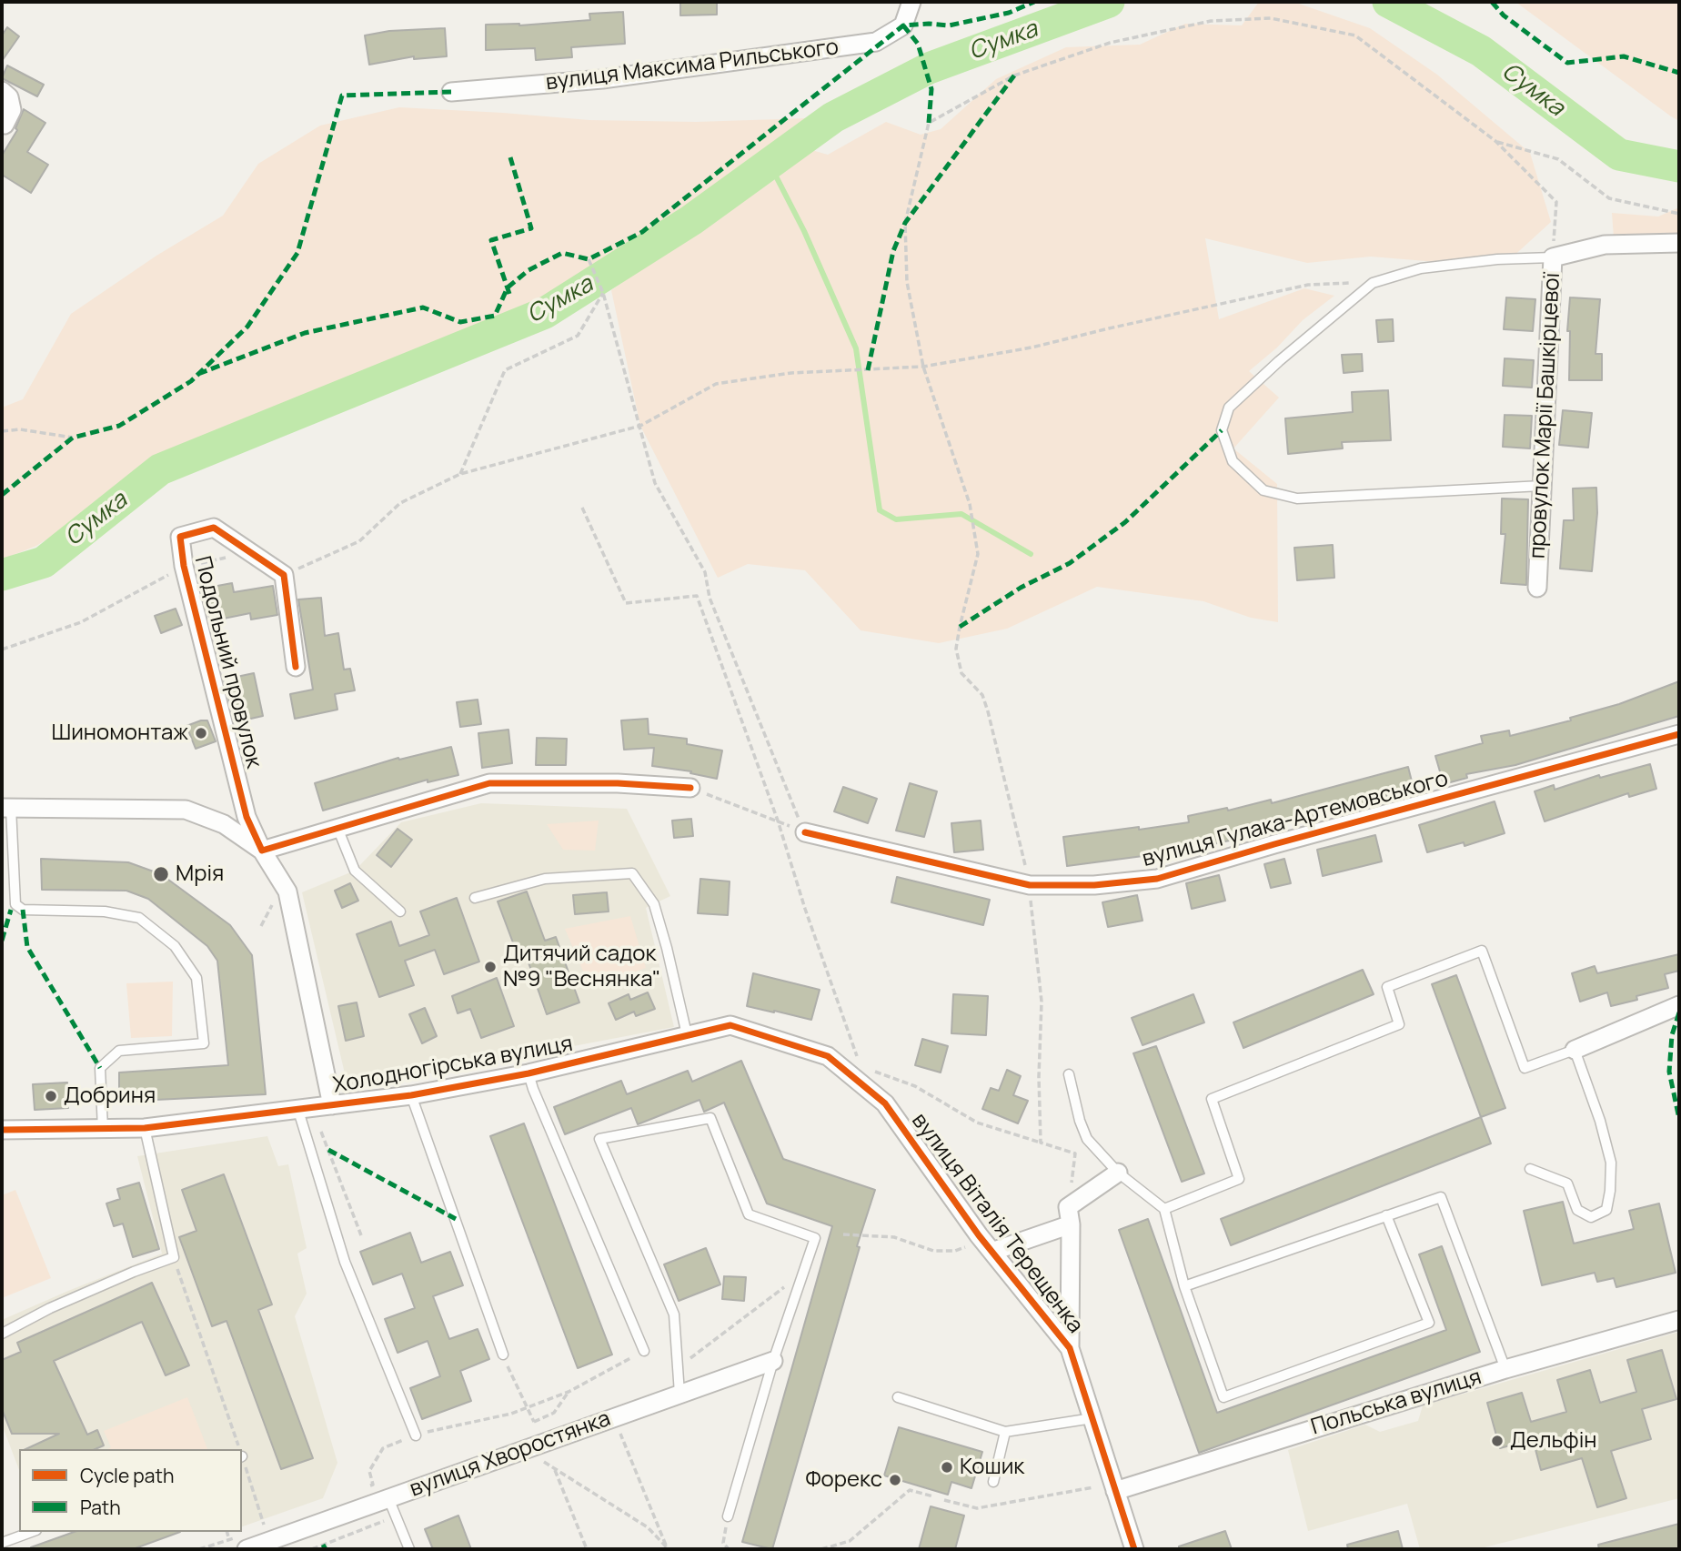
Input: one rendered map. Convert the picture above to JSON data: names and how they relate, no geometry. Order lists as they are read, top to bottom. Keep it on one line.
{"streets":{"street":["вулиця Максима Рильського","провулок Марії Башкірцевої","Подольний провулок","вулиця Гулака-Артемовського","Холодногірська вулиця","вулиця Віталія Терещенка","Польська вулиця","вулиця Хворостянка"]},"crossings":[["Подольний провулок","Холодногірська вулиця"],["Холодногірська вулиця","вулиця Віталія Терещенка"],["вулиця Віталія Терещенка","Польська вулиця"]],"water":["Сумка"],"places":["Шиномонтаж","Мрія","Дитячий садок №9 \"Веснянка\"","Добриня","Дельфін","Кошик","Форекс"],"legend":["Cycle path","Path"]}
